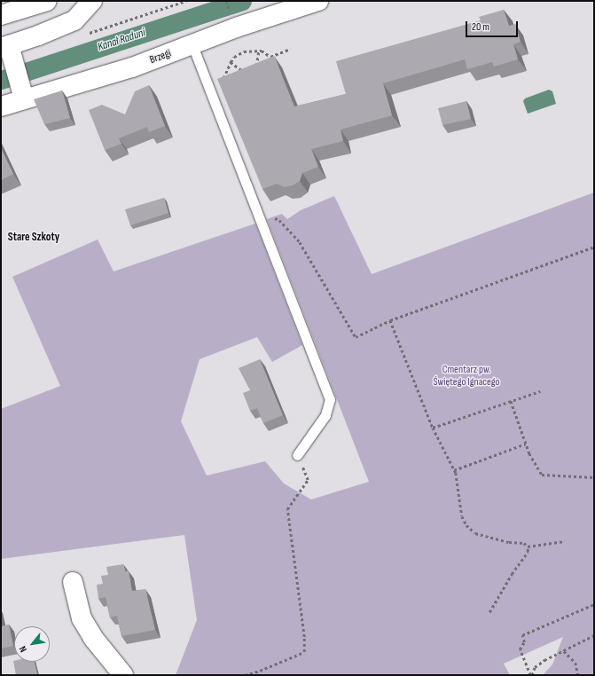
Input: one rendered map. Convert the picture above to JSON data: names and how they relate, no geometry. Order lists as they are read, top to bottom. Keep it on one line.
{"streets":{"street":["Brzegi"]},"districts":["Stare Szkoty"],"water":["Kanał Raduni"],"parks":["Cmentarz pw. Świętego Ignacego"],"scale_bar":"20 m","north":"bottom left"}
